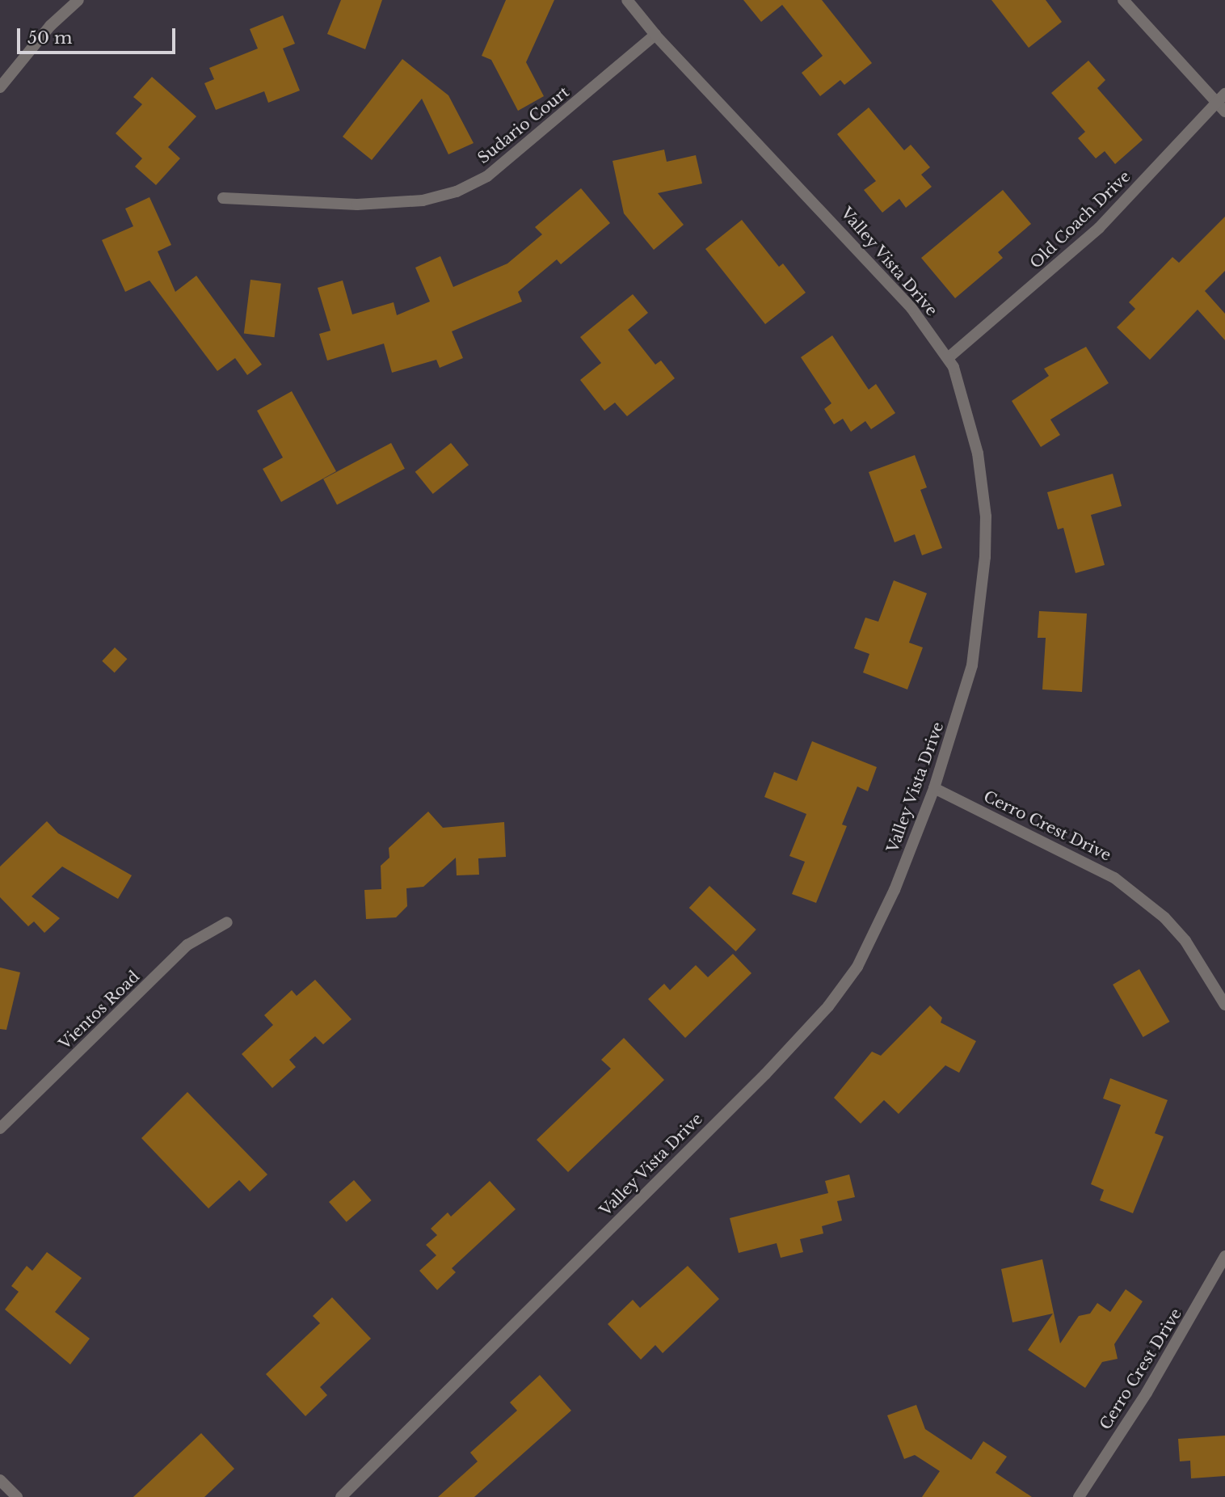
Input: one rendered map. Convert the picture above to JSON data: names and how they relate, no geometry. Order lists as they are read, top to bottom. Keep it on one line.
{"streets":{"street":["Sudario Court","Old Coach Drive","Valley Vista Drive","Cerro Crest Drive","Vientos Road"]},"crossings":[["Sudario Court","Valley Vista Drive"],["Old Coach Drive","Valley Vista Drive"],["Valley Vista Drive","Cerro Crest Drive"]],"scale_bar":"50 m"}
